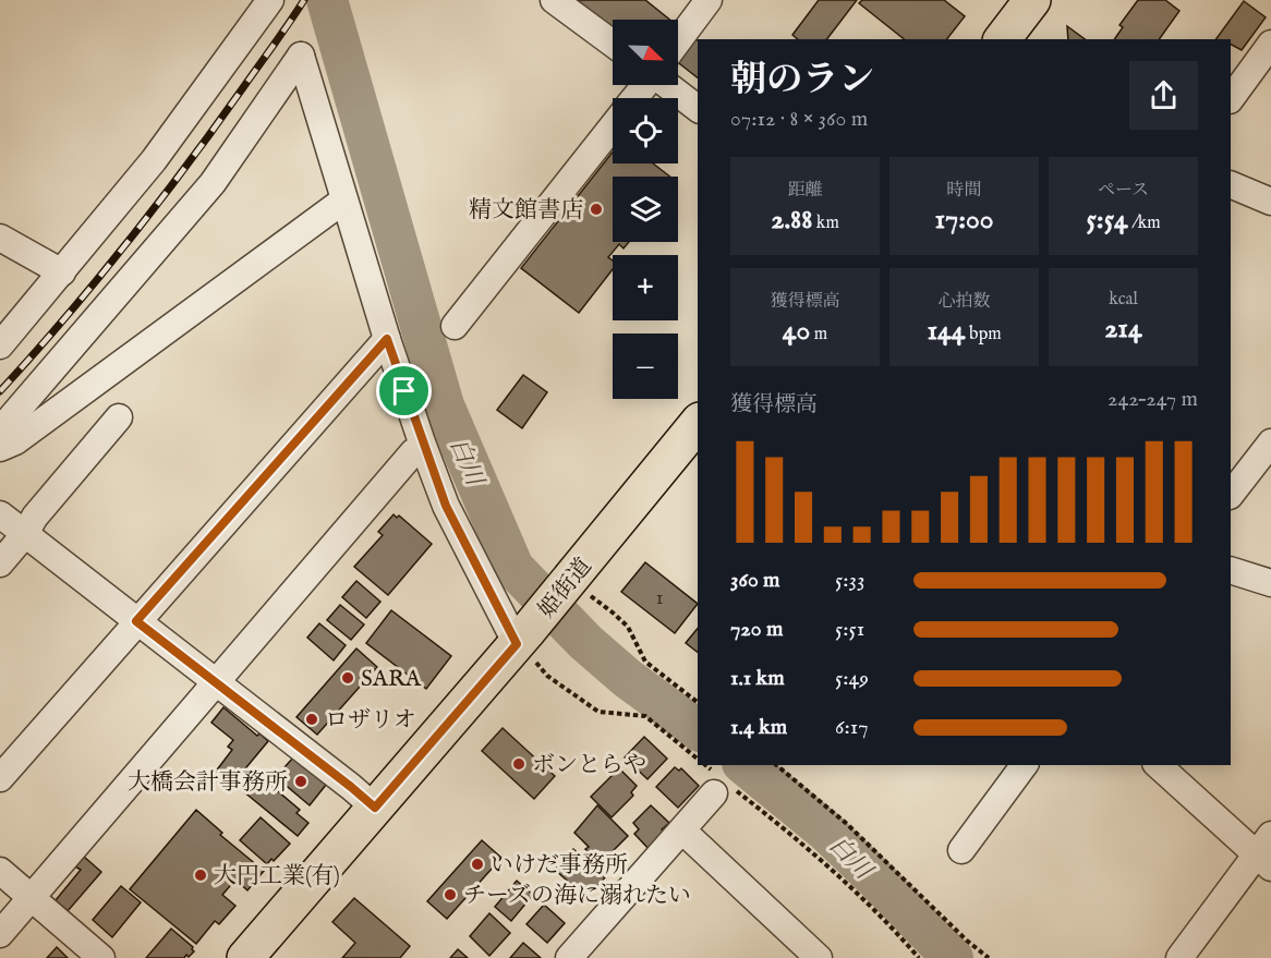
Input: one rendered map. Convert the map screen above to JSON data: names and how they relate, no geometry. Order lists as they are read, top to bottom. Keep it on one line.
{"streets":{"main road":["姫街道"]},"water":["白川"],"places":["精文館書店","SARA","ロザリオ","ボンとらや","大橋会計事務所","いけだ事務所","大円工業(有)","チーズの海に溺れたい"],"house_numbers":["1"],"north":"bottom right","page":{"map_buttons":["+","−"],"heading":["朝のラン","07:12 · 8 × 360 m"],"stats":[["距離","2.88 km"],["時間","17:00"],["ペース","5:54 /km"],["獲得標高","40 m"],["心拍数","144 bpm"],["kcal","214"]],"chart":["獲得標高","242–247 m"],"list":[{"name":"360 m","note":"5:33"},{"name":"720 m","note":"5:51"},{"name":"1.1 km","note":"5:49"},{"name":"1.4 km","note":"6:17"}]}}
